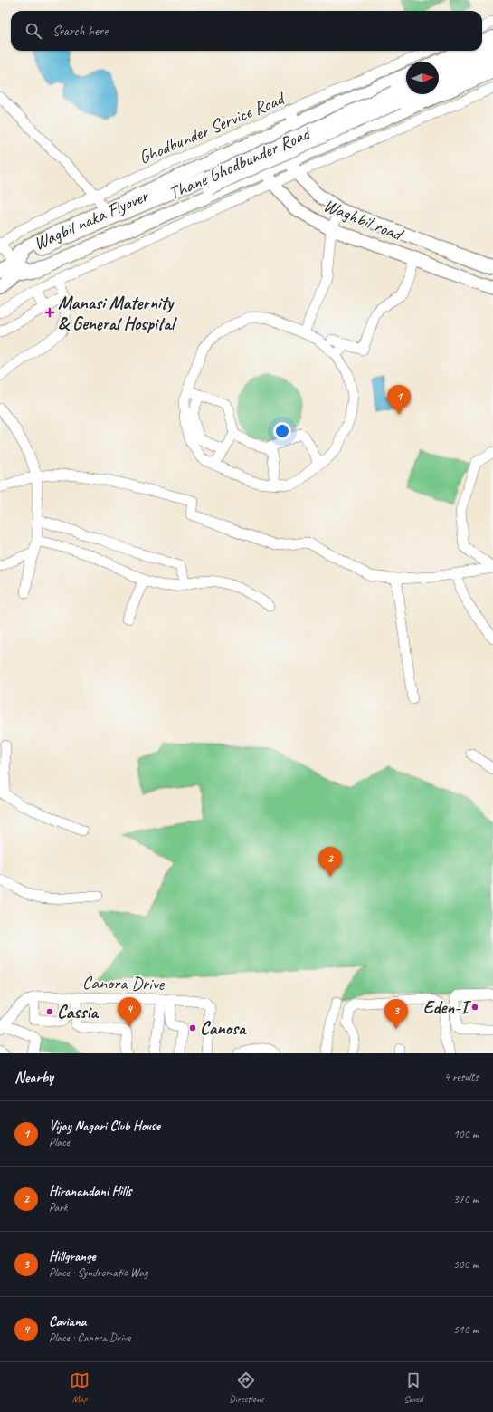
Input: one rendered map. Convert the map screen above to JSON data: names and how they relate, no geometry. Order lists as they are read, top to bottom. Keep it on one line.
{"streets":{"main road":["Thane Ghodbunder Road","Wagbil naka Flyover","Waghbil road"],"street":["Ghodbunder Service Road","Canora Drive"]},"crossings":[["Thane Ghodbunder Road","Wagbil naka Flyover"],["Thane Ghodbunder Road","Waghbil road"]],"places":{"health":["Manasi Maternity & General Hospital"],"other":["Eden-I","Cassia","Canosa"]},"north":"right","page":{"search":"Search here","pins":["1","2","4","3"],"heading":["Nearby","4 results"],"list":[{"mark":"1","name":"Vijay Nagari Club House","note":"Place","value":"100 m"},{"mark":"2","name":"Hiranandani Hills","note":"Park","value":"370 m"},{"mark":"3","name":"Hillgrange","note":"Place · Syndromatic Way","value":"500 m"},{"mark":"4","name":"Caviana","note":"Place · Canora Drive","value":"510 m"}],"nav":["Map","Directions","Saved"]}}
